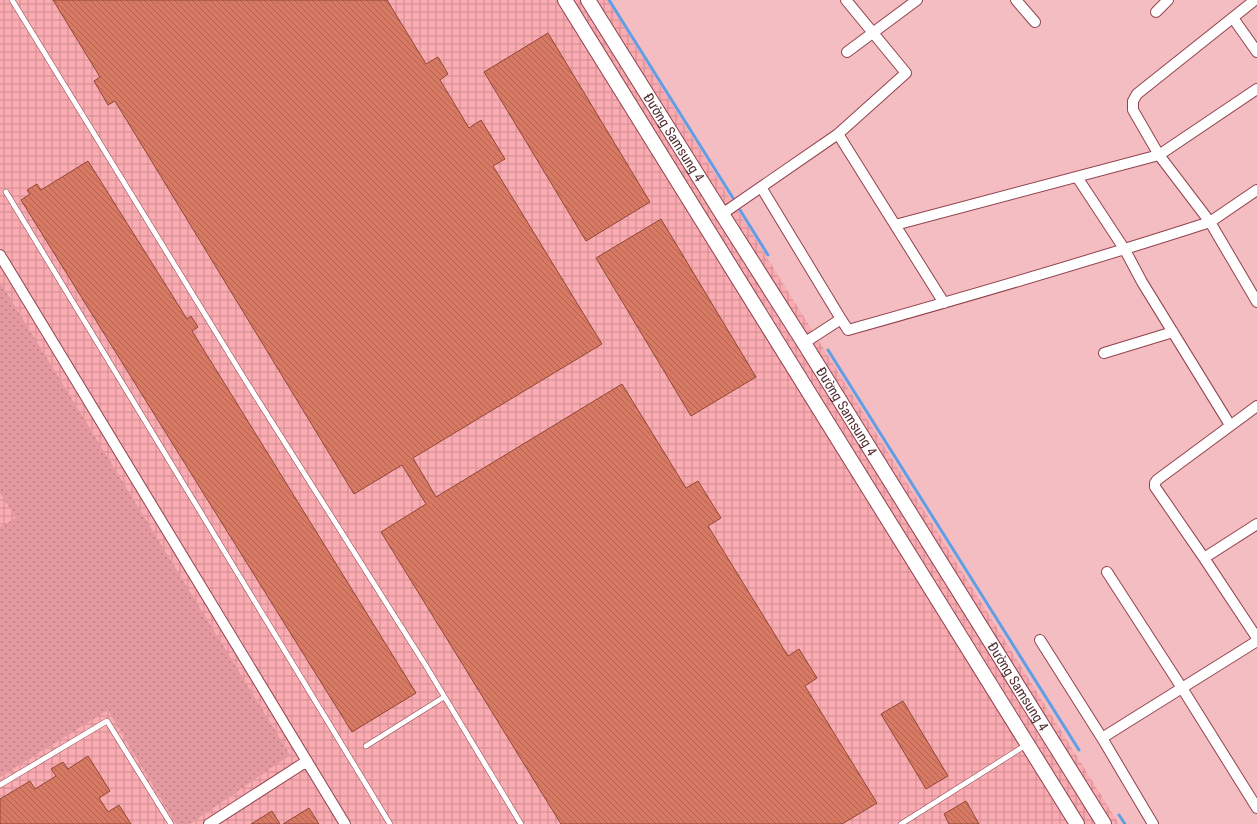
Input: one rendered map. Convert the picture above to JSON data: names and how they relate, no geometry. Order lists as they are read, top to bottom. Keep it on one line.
{"streets":{"main road":["Đường Samsung 4"]}}
